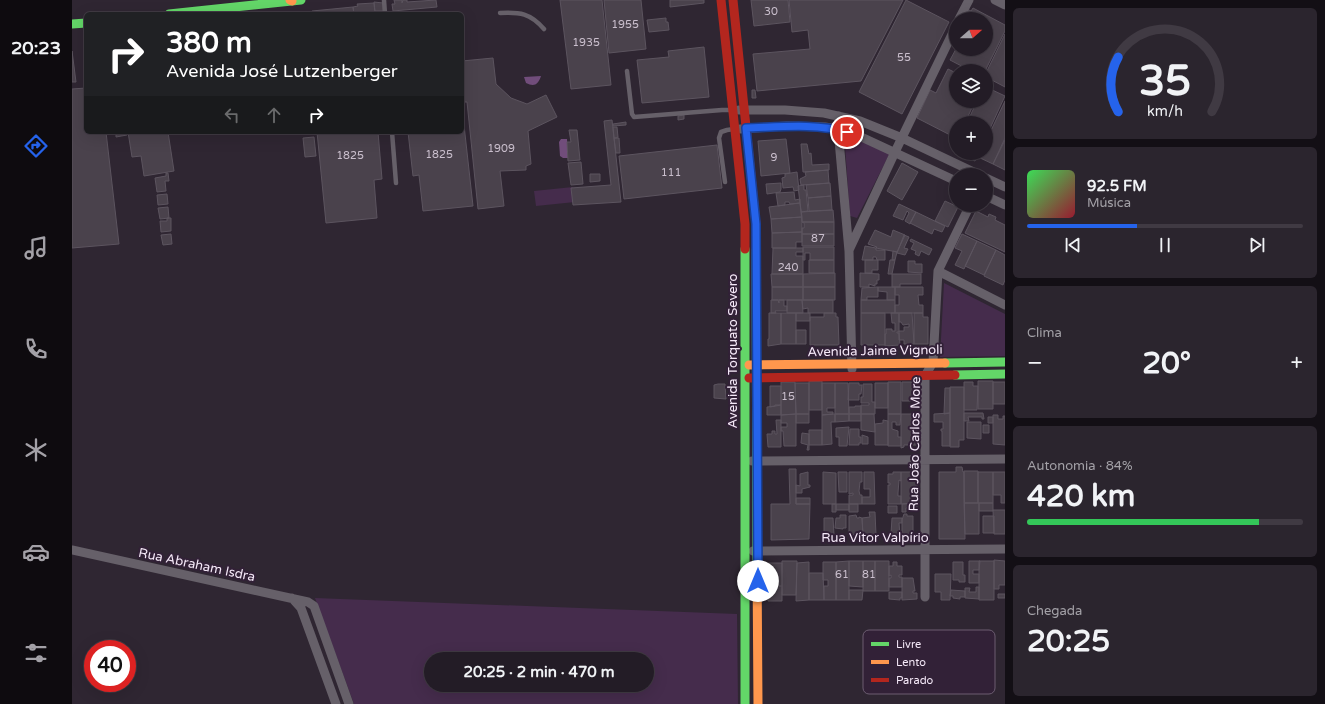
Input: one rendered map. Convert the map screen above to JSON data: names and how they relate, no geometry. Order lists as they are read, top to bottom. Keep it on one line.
{"streets":{"street":["Avenida Jaime Vignoli","Avenida Torquato Severo","Rua João Carlos More","Rua Vítor Valpírio","Rua Abraham Isdra"]},"crossings":[["Avenida Jaime Vignoli","Avenida Torquato Severo"],["Avenida Jaime Vignoli","Rua João Carlos More"],["Avenida Torquato Severo","Rua Vítor Valpírio"],["Rua João Carlos More","Rua Vítor Valpírio"]],"house_numbers":["30","1955","1935","55","1909","1825","1825","9","111","87","240","15","61","81"],"legend":["Livre","Lento","Parado"],"north":"right","page":{"tabs":"20:23","map_buttons":["+","−"],"turn":["380 m","Avenida José Lutzenberger"],"song":["92.5 FM","Música"],"tile":["Clima",["Autonomia · 84%","420 km"],["Chegada","20:25"]],"heat":["−","20°","+"],"limit":"40","trip":"20:25 · 2 min · 470 m","gauge":["35","km/h"]}}
